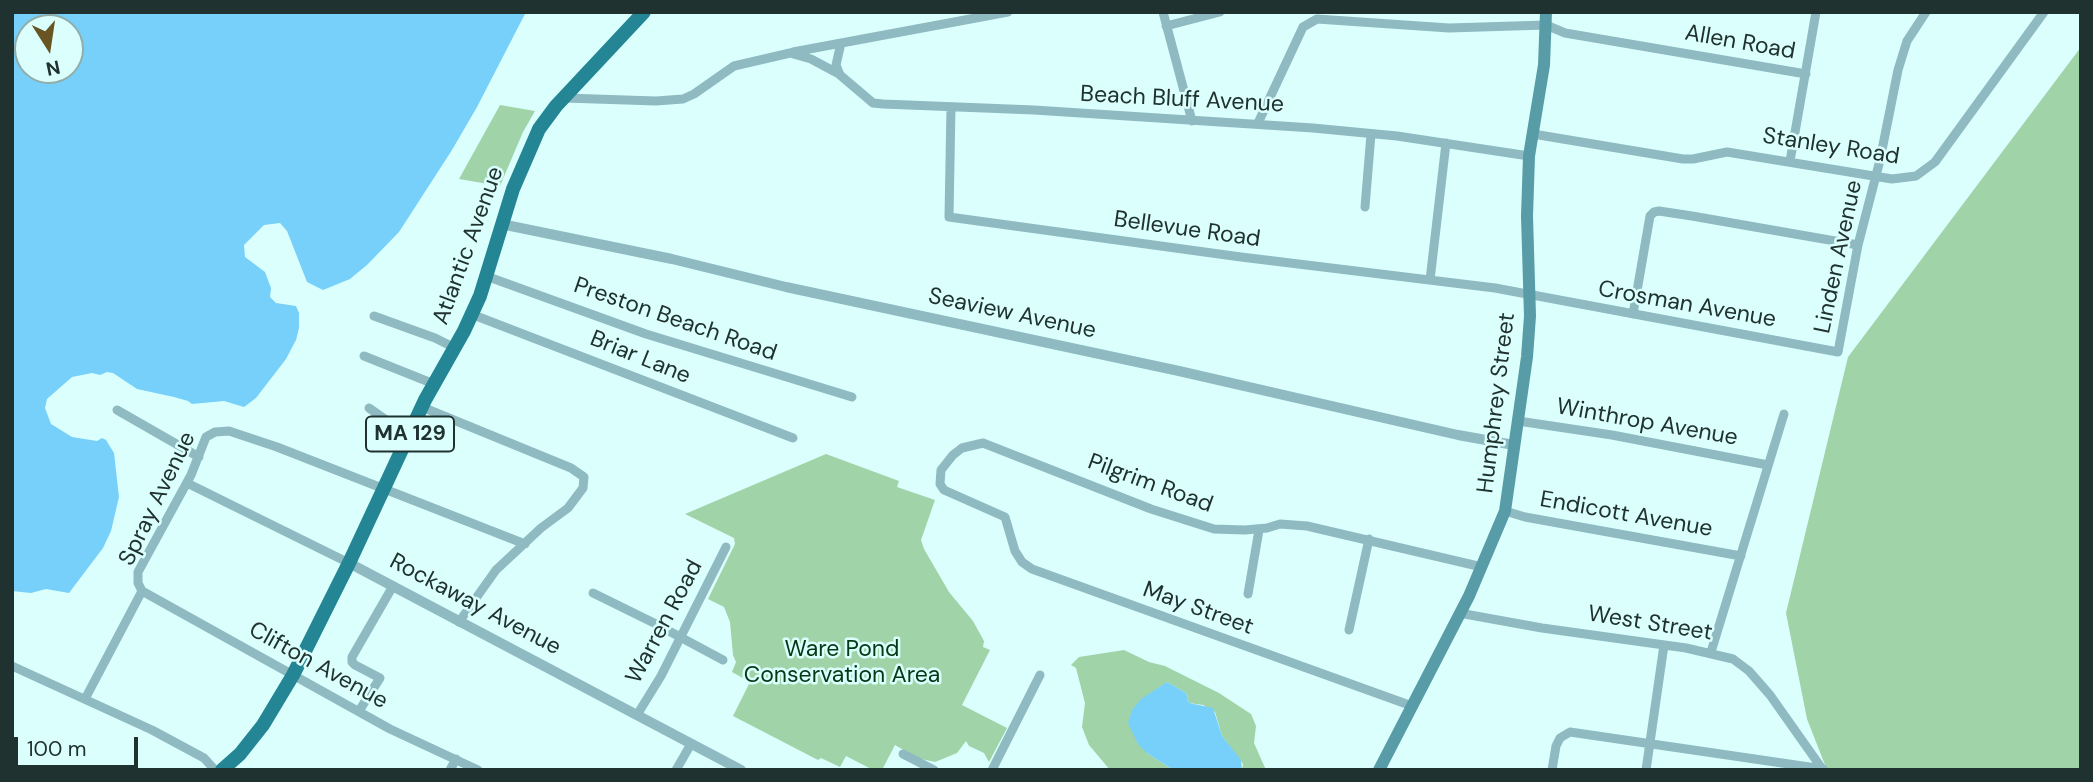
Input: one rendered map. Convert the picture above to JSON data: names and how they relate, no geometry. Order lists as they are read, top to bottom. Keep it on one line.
{"streets":{"main road":["Atlantic Avenue","Humphrey Street","MA 129"],"street":["Allen Road","Beach Bluff Avenue","Stanley Road","Bellevue Road","Linden Avenue","Crosman Avenue","Seaview Avenue","Preston Beach Road","Briar Lane","Winthrop Avenue","Pilgrim Road","Spray Avenue","Endicott Avenue","Rockaway Avenue","May Street","Warren Road","West Street","Clifton Avenue"]},"crossings":[["Allen Road","Beach Bluff Avenue"],["Allen Road","Humphrey Street"],["Beach Bluff Avenue","Bellevue Road"],["Beach Bluff Avenue","Humphrey Street"],["Stanley Road","Linden Avenue"],["Stanley Road","Humphrey Street"],["Bellevue Road","Crosman Avenue"],["Bellevue Road","Humphrey Street"],["Atlantic Avenue","Seaview Avenue"],["Atlantic Avenue","Preston Beach Road"],["Atlantic Avenue","Briar Lane"],["Atlantic Avenue","Spray Avenue"],["Atlantic Avenue","Rockaway Avenue"],["Atlantic Avenue","Clifton Avenue"],["Linden Avenue","Crosman Avenue"],["Crosman Avenue","Humphrey Street"],["Seaview Avenue","Humphrey Street"],["Humphrey Street","Winthrop Avenue"],["Humphrey Street","Pilgrim Road"],["Humphrey Street","Endicott Avenue"],["Humphrey Street","May Street"],["Humphrey Street","West Street"],["Pilgrim Road","May Street"],["Spray Avenue","Rockaway Avenue"],["Spray Avenue","Clifton Avenue"],["Rockaway Avenue","Warren Road"]],"parks":["Ware Pond Conservation Area"],"scale_bar":"100 m","north":"bottom"}
